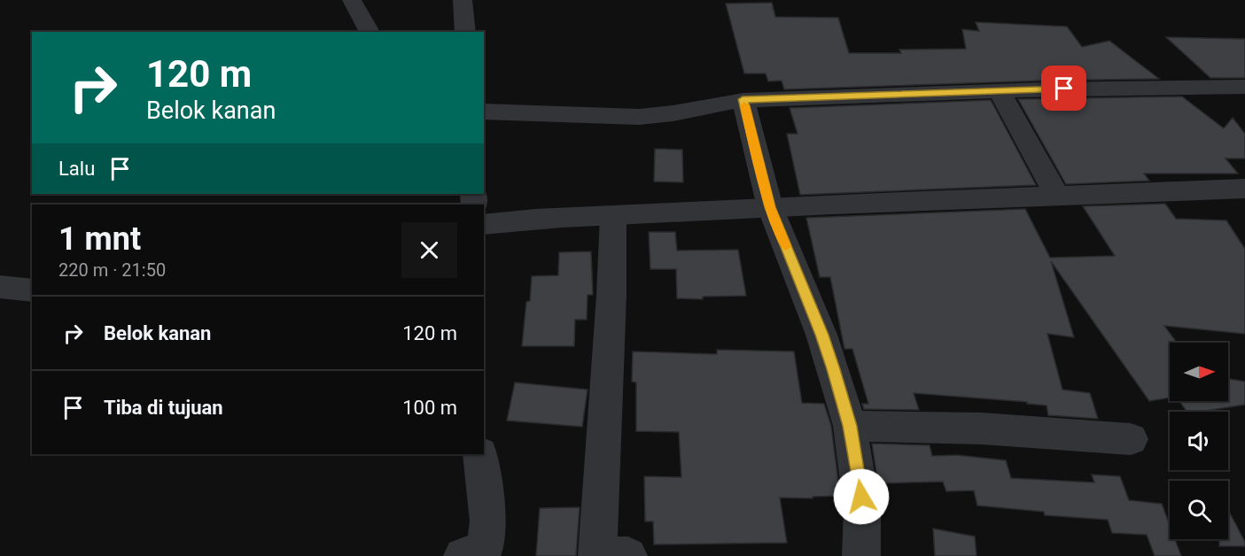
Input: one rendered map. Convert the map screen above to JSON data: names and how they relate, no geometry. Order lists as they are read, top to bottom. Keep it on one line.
{"north":"right","page":{"turn":["120 m","Belok kanan"],"then":"Lalu","heading":["1 mnt","220 m · 21:50"],"list":[{"name":"Belok kanan","value":"120 m"},{"name":"Tiba di tujuan","value":"100 m"}]}}
